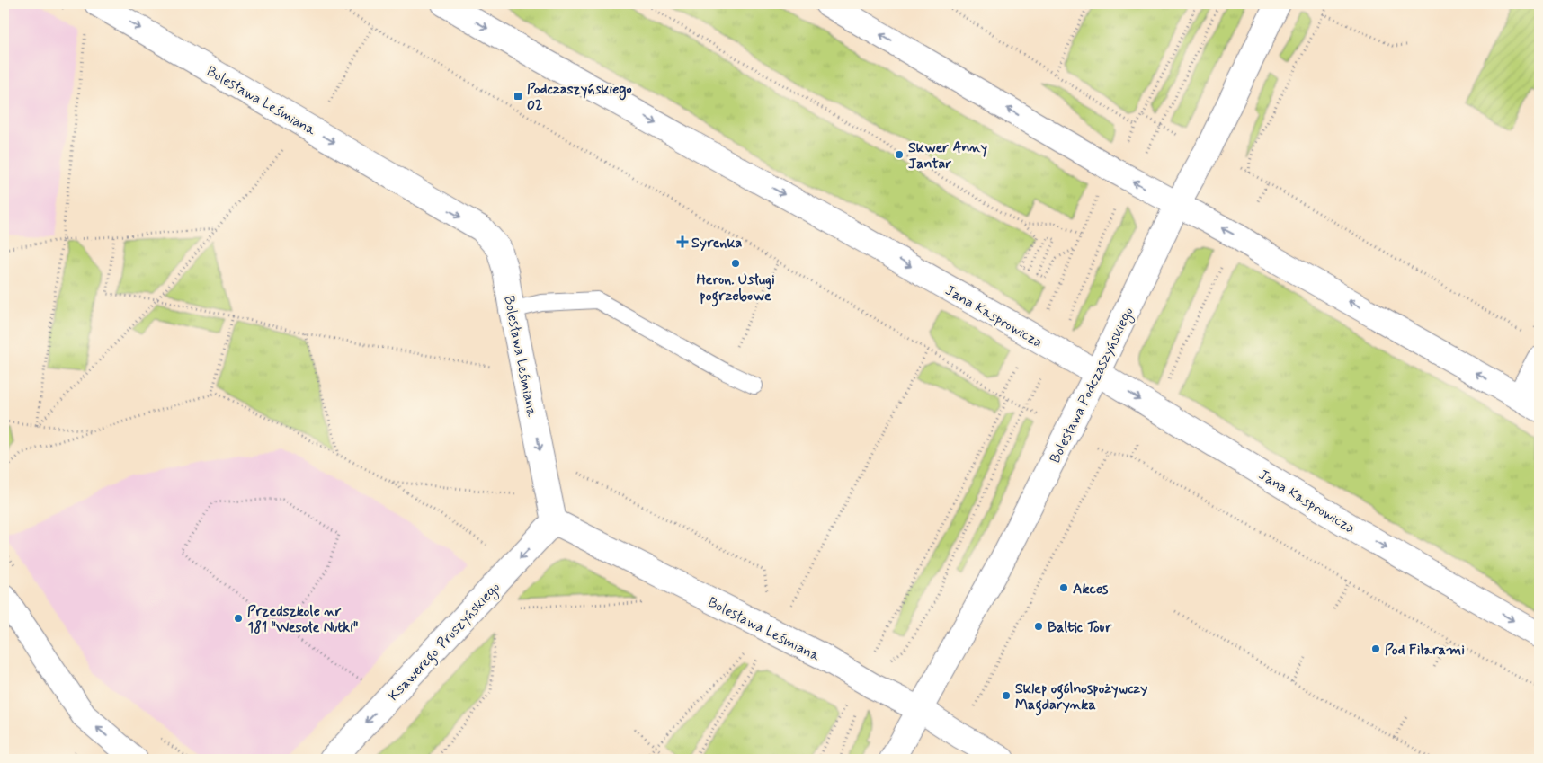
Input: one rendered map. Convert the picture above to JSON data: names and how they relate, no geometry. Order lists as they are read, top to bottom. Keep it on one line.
{"streets":{"street":["Bolesława Leśmiana","Jana Kasprowicza","Bolesława Podczaszyńskiego","Ksawerego Pruszyńskiego"]},"crossings":[["Bolesława Leśmiana","Bolesława Podczaszyńskiego"],["Bolesława Leśmiana","Ksawerego Pruszyńskiego"],["Jana Kasprowicza","Bolesława Podczaszyńskiego"]],"one_way":["Bolesława Leśmiana","Ksawerego Pruszyńskiego"],"places":{"transit":["Podczaszyńskiego 02"],"other":["Skwer Anny Jantar","Heron. Usługi pogrzebowe","Akces","Przedszkole nr 181 \"Wesołe Nutki\"","Baltic Tour","Pod Filarami","Sklep ogólnospożywczy Magdarynka"],"health":["Syrenka"]}}
